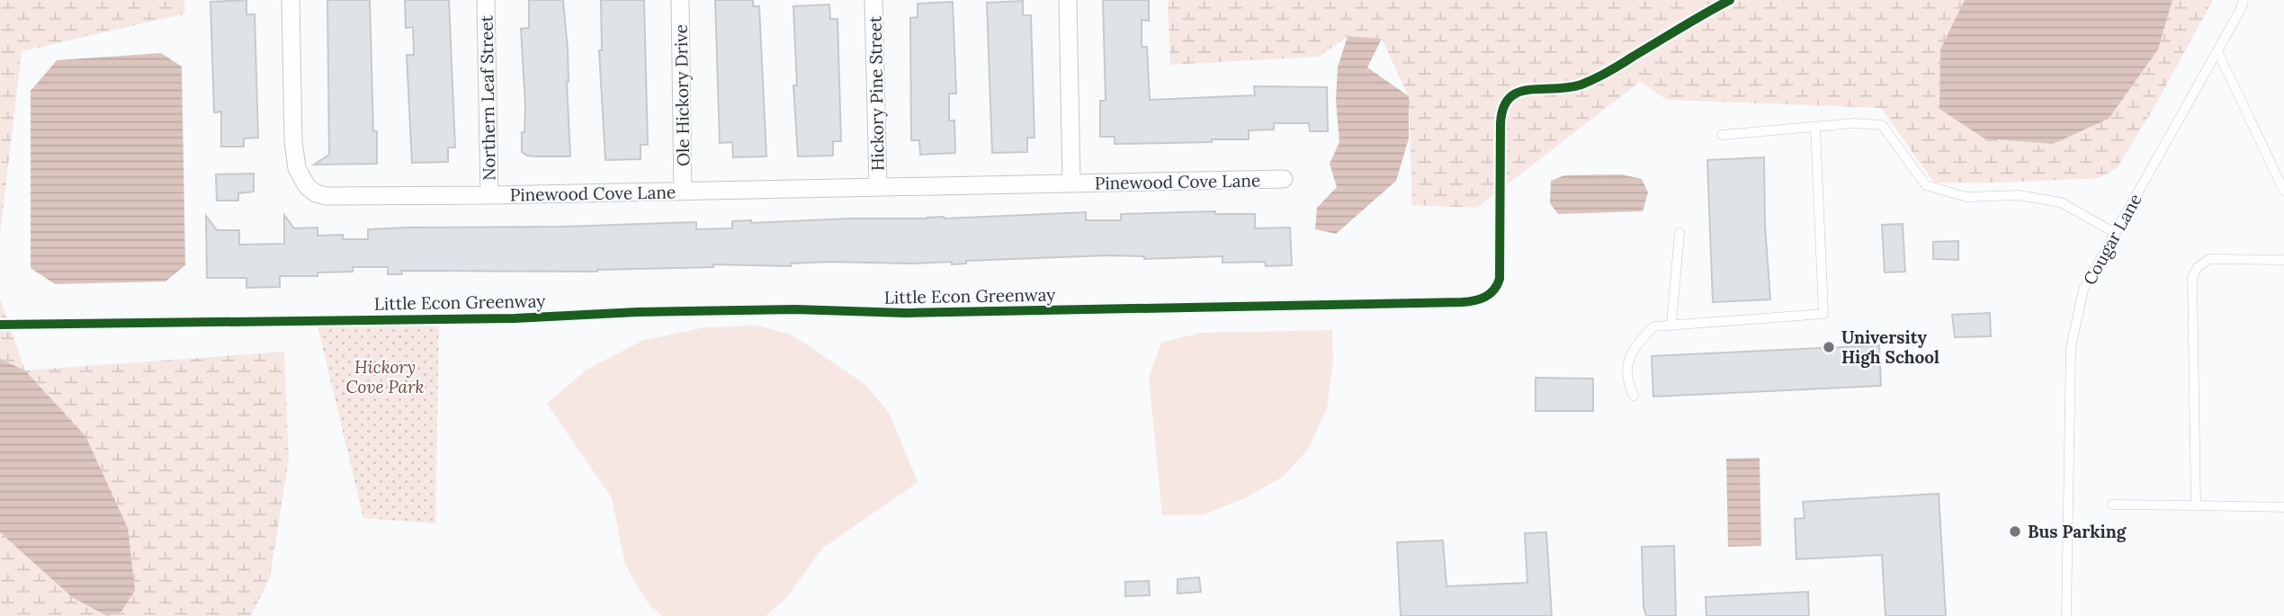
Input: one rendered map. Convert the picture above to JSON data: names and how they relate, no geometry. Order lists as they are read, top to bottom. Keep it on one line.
{"streets":{"street":["Hickory Pine Street","Ole Hickory Drive","Northern Leaf Street","Pinewood Cove Lane"],"lane":["Cougar Lane"],"cycle path":["Little Econ Greenway"]},"crossings":[["Hickory Pine Street","Pinewood Cove Lane"],["Ole Hickory Drive","Pinewood Cove Lane"],["Northern Leaf Street","Pinewood Cove Lane"]],"parks":["Hickory Cove Park"],"places":["University High School","Bus Parking"]}
